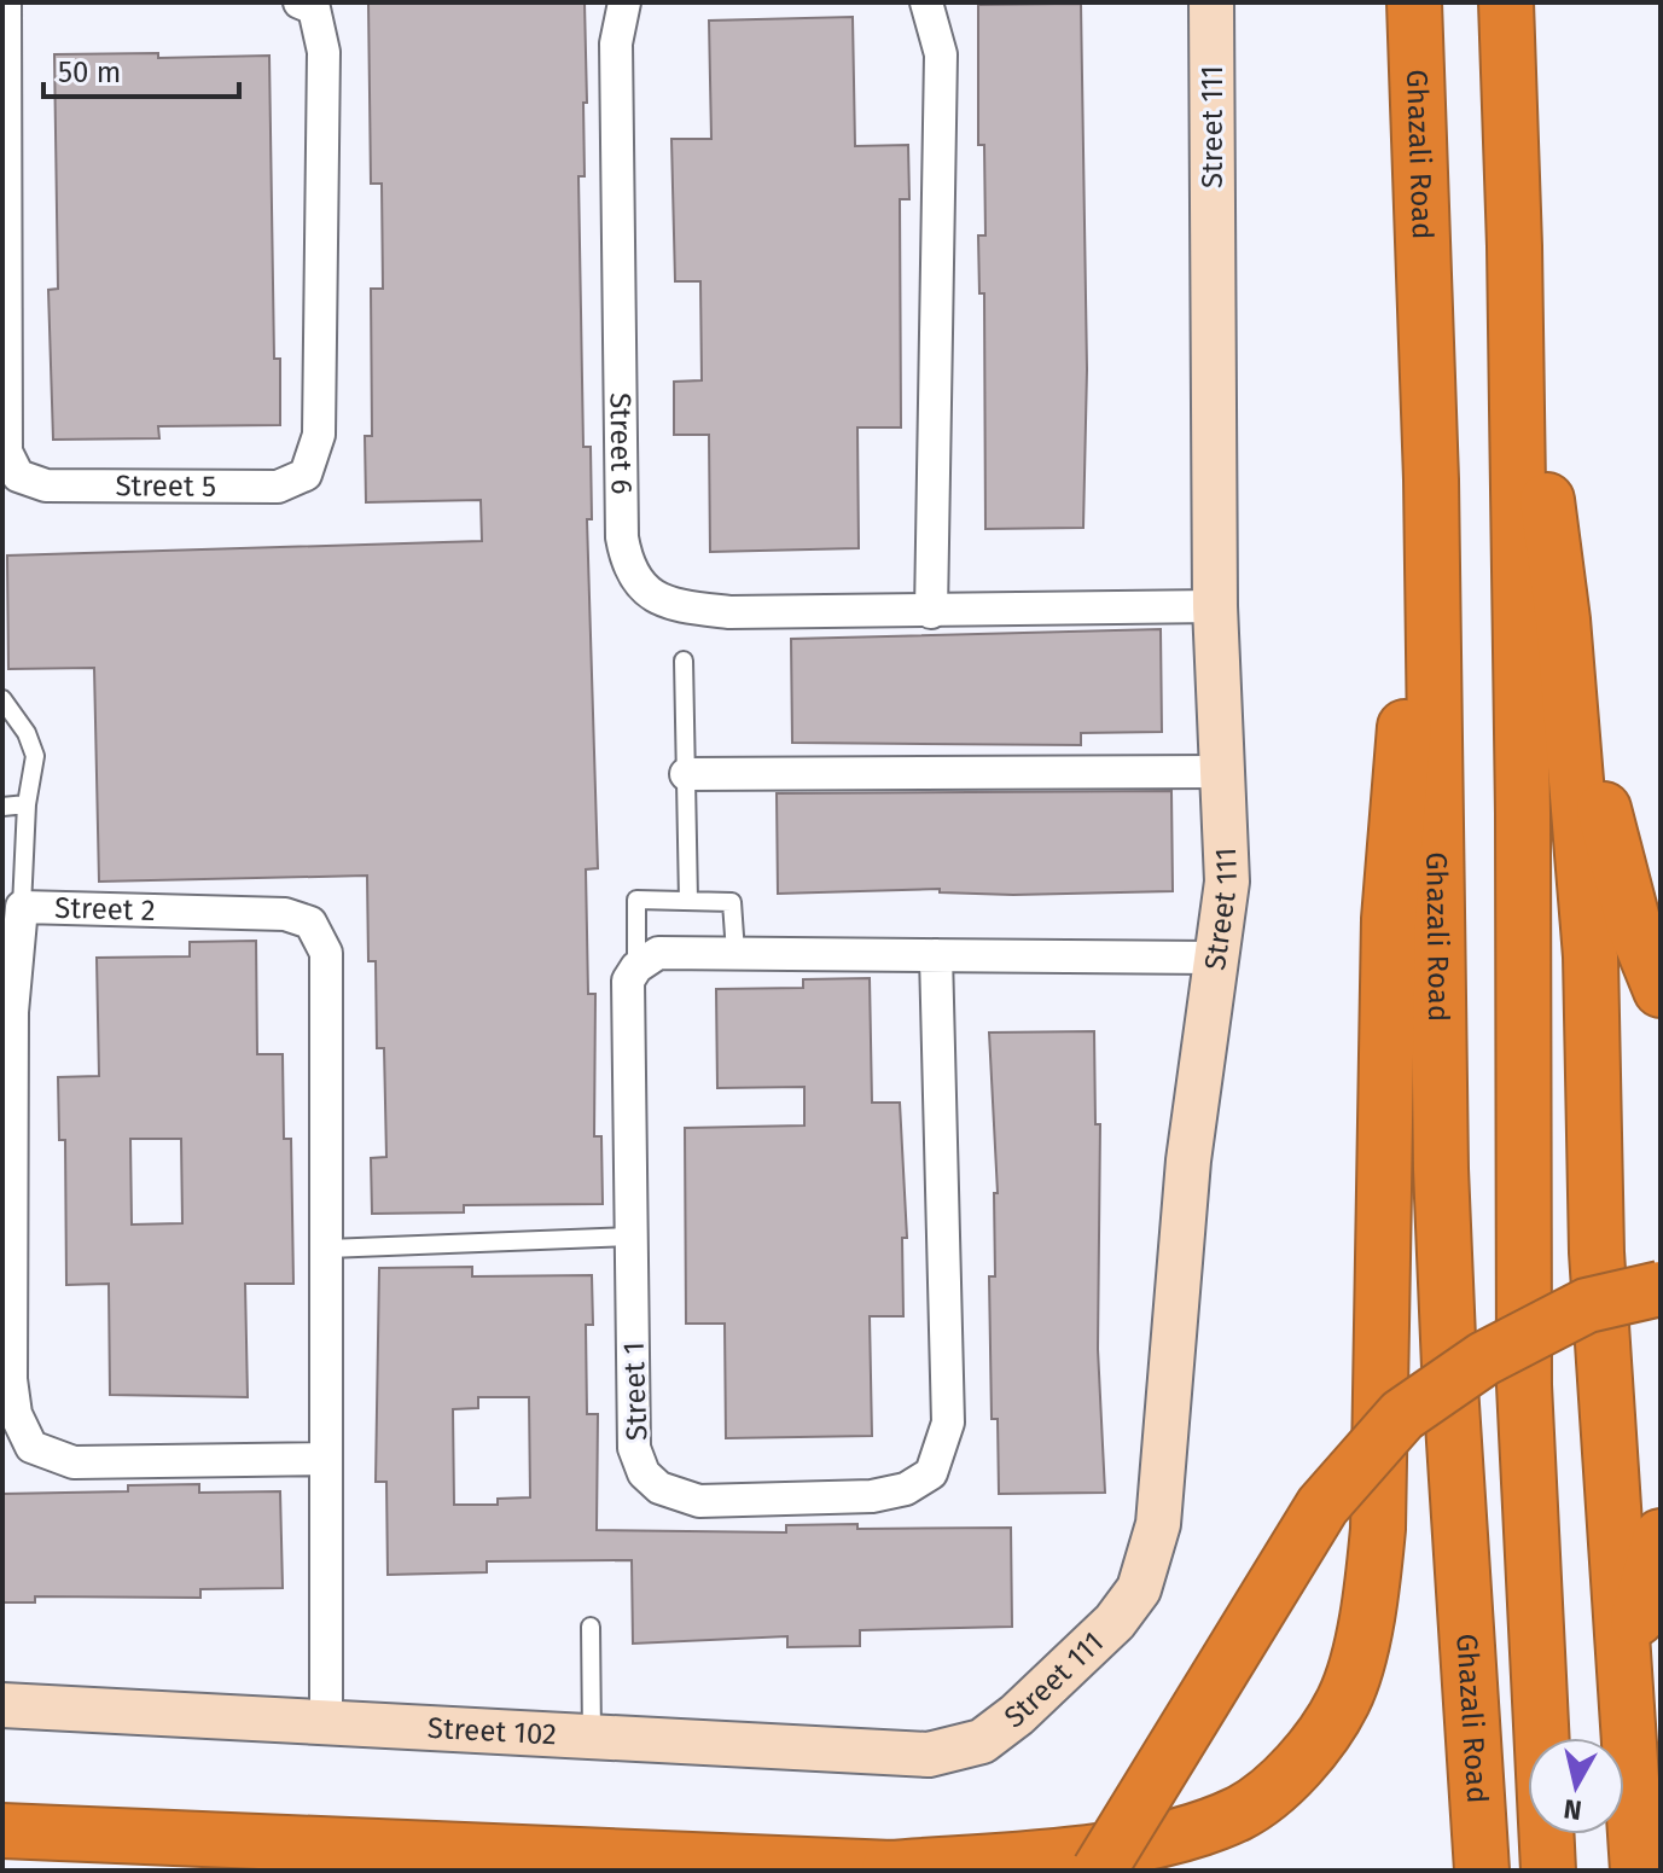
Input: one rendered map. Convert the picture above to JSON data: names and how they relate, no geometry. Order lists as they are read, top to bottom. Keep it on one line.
{"streets":{"highway":["Ghazali Road"],"street":["Street 111","Street 6","Street 5","Street 2","Street 1","Street 102"]},"crossings":[["Street 111","Street 6"],["Street 111","Street 102"],["Street 2","Street 102"]],"scale_bar":"50 m","north":"bottom"}
